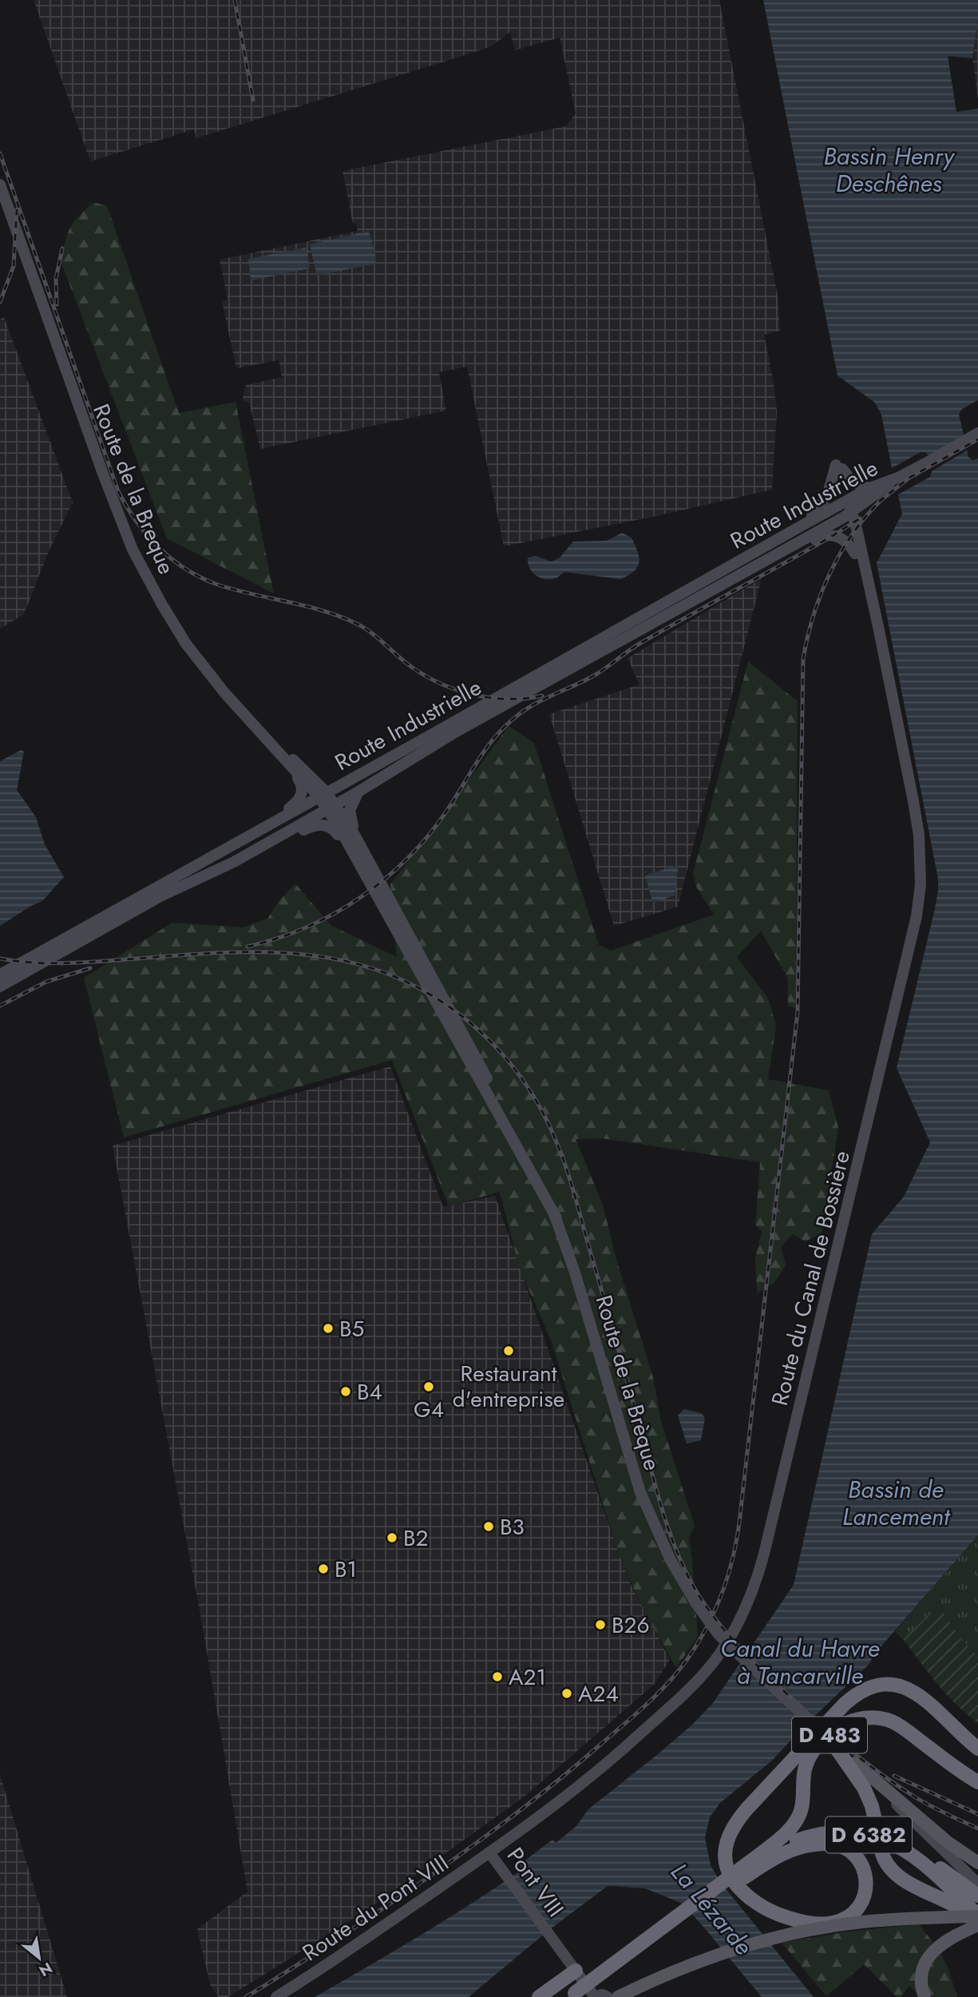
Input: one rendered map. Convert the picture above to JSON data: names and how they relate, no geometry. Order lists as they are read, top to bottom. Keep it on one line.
{"streets":{"highway":["D 483","D 6382"],"main road":["Route de la Breque","Route Industrielle","Route du Canal de Bossière","Route de la Brèque","Pont VIII","Route du Pont VIII"]},"crossings":[["Route Industrielle","Route du Canal de Bossière"],["Route Industrielle","Route de la Brèque"],["Route du Canal de Bossière","Pont VIII"],["Route du Canal de Bossière","Route du Pont VIII"],["D 483","D 6382"],["Pont VIII","Route du Pont VIII"]],"water":["Bassin Henry Deschênes","Bassin de Lancement","Canal du Havre à Tancarville","La Lézarde"],"places":["B5","Restaurant d'entreprise","G4","B4","B3","B2","B1","B26","A21","A24"],"north":"bottom right"}
